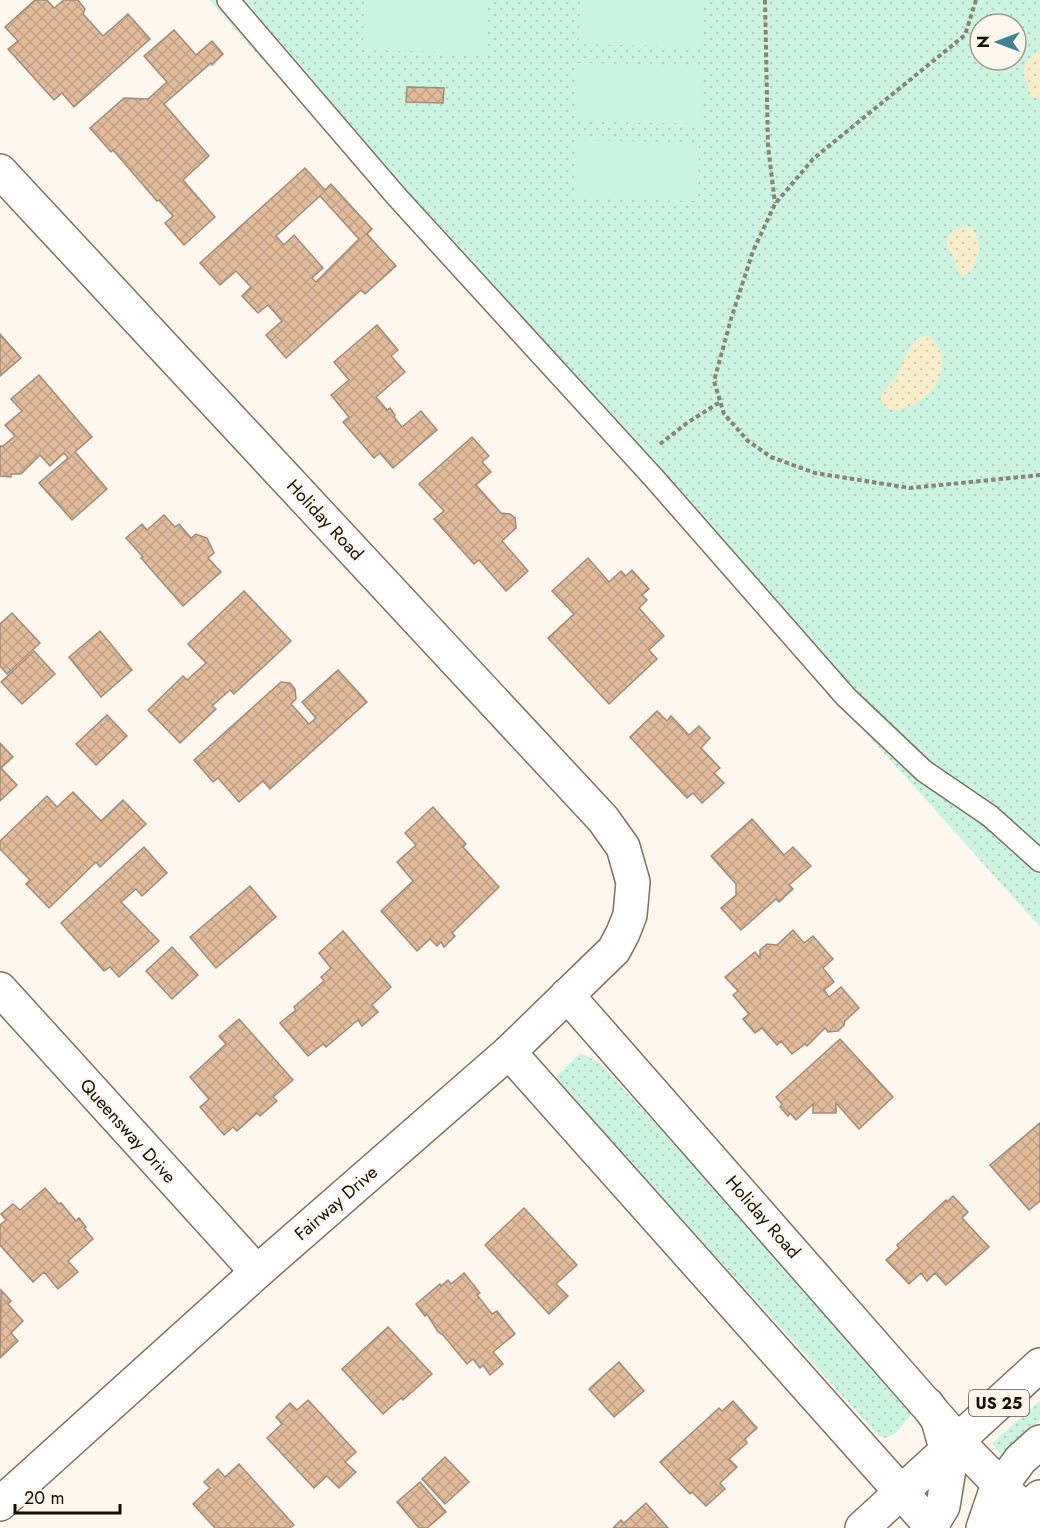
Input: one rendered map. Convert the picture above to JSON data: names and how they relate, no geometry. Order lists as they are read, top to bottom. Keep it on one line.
{"streets":{"street":["Holiday Road","Queensway Drive","Fairway Drive","US 25"]},"crossings":[["Holiday Road","Fairway Drive"],["Holiday Road","US 25"],["Queensway Drive","Fairway Drive"]],"scale_bar":"20 m","north":"left"}
